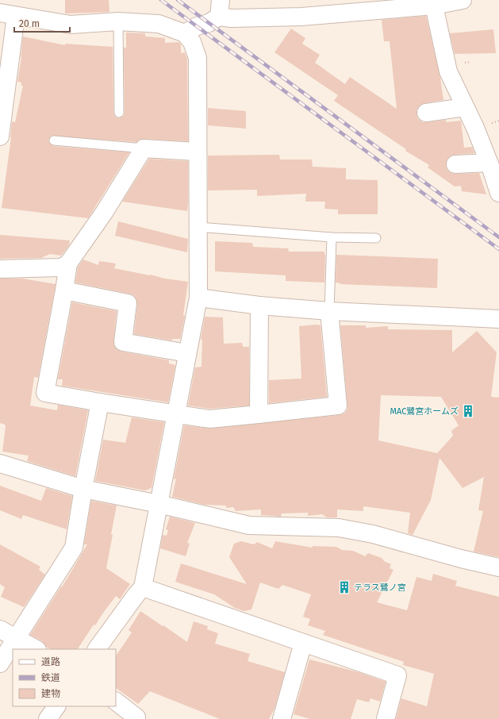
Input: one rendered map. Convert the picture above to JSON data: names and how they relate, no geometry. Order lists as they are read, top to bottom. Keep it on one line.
{"places":{"building":["MAC鷺宮ホームズ","テラス鷺ノ宮"]},"legend":["道路","鉄道","建物"],"scale_bar":"20 m"}
